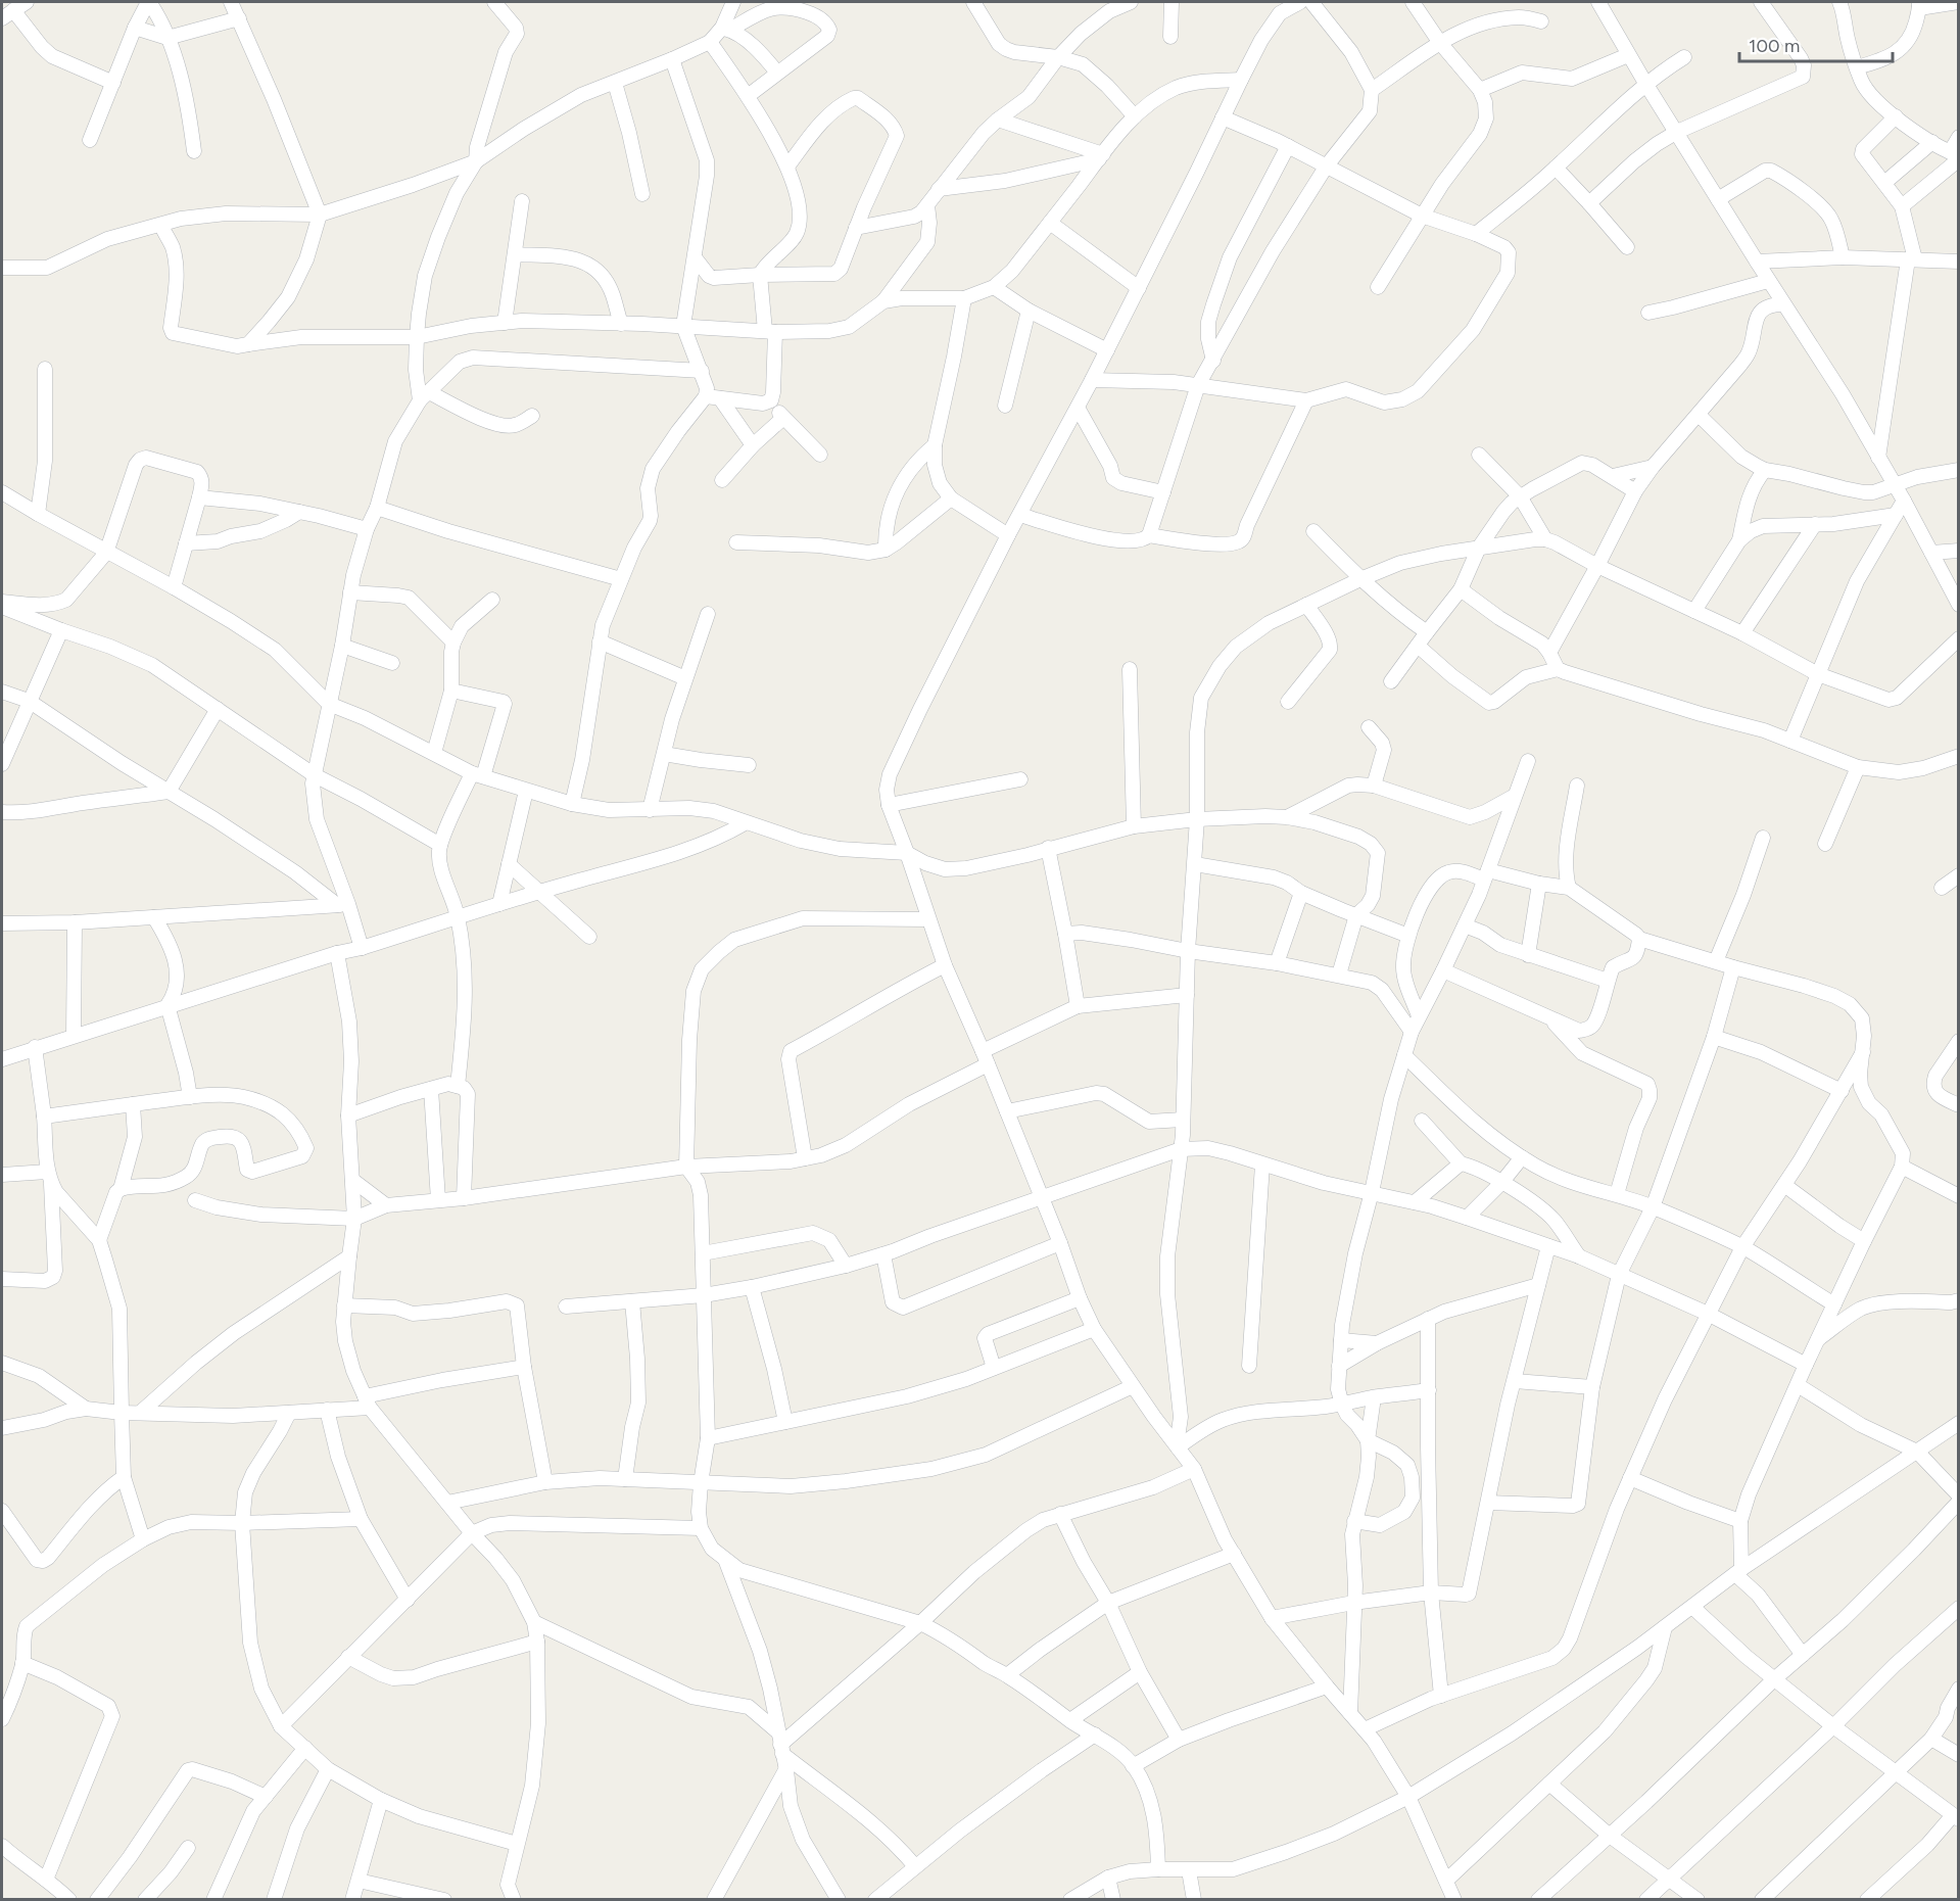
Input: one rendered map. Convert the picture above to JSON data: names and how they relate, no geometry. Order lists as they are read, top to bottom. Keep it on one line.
{"scale_bar":"100 m"}
